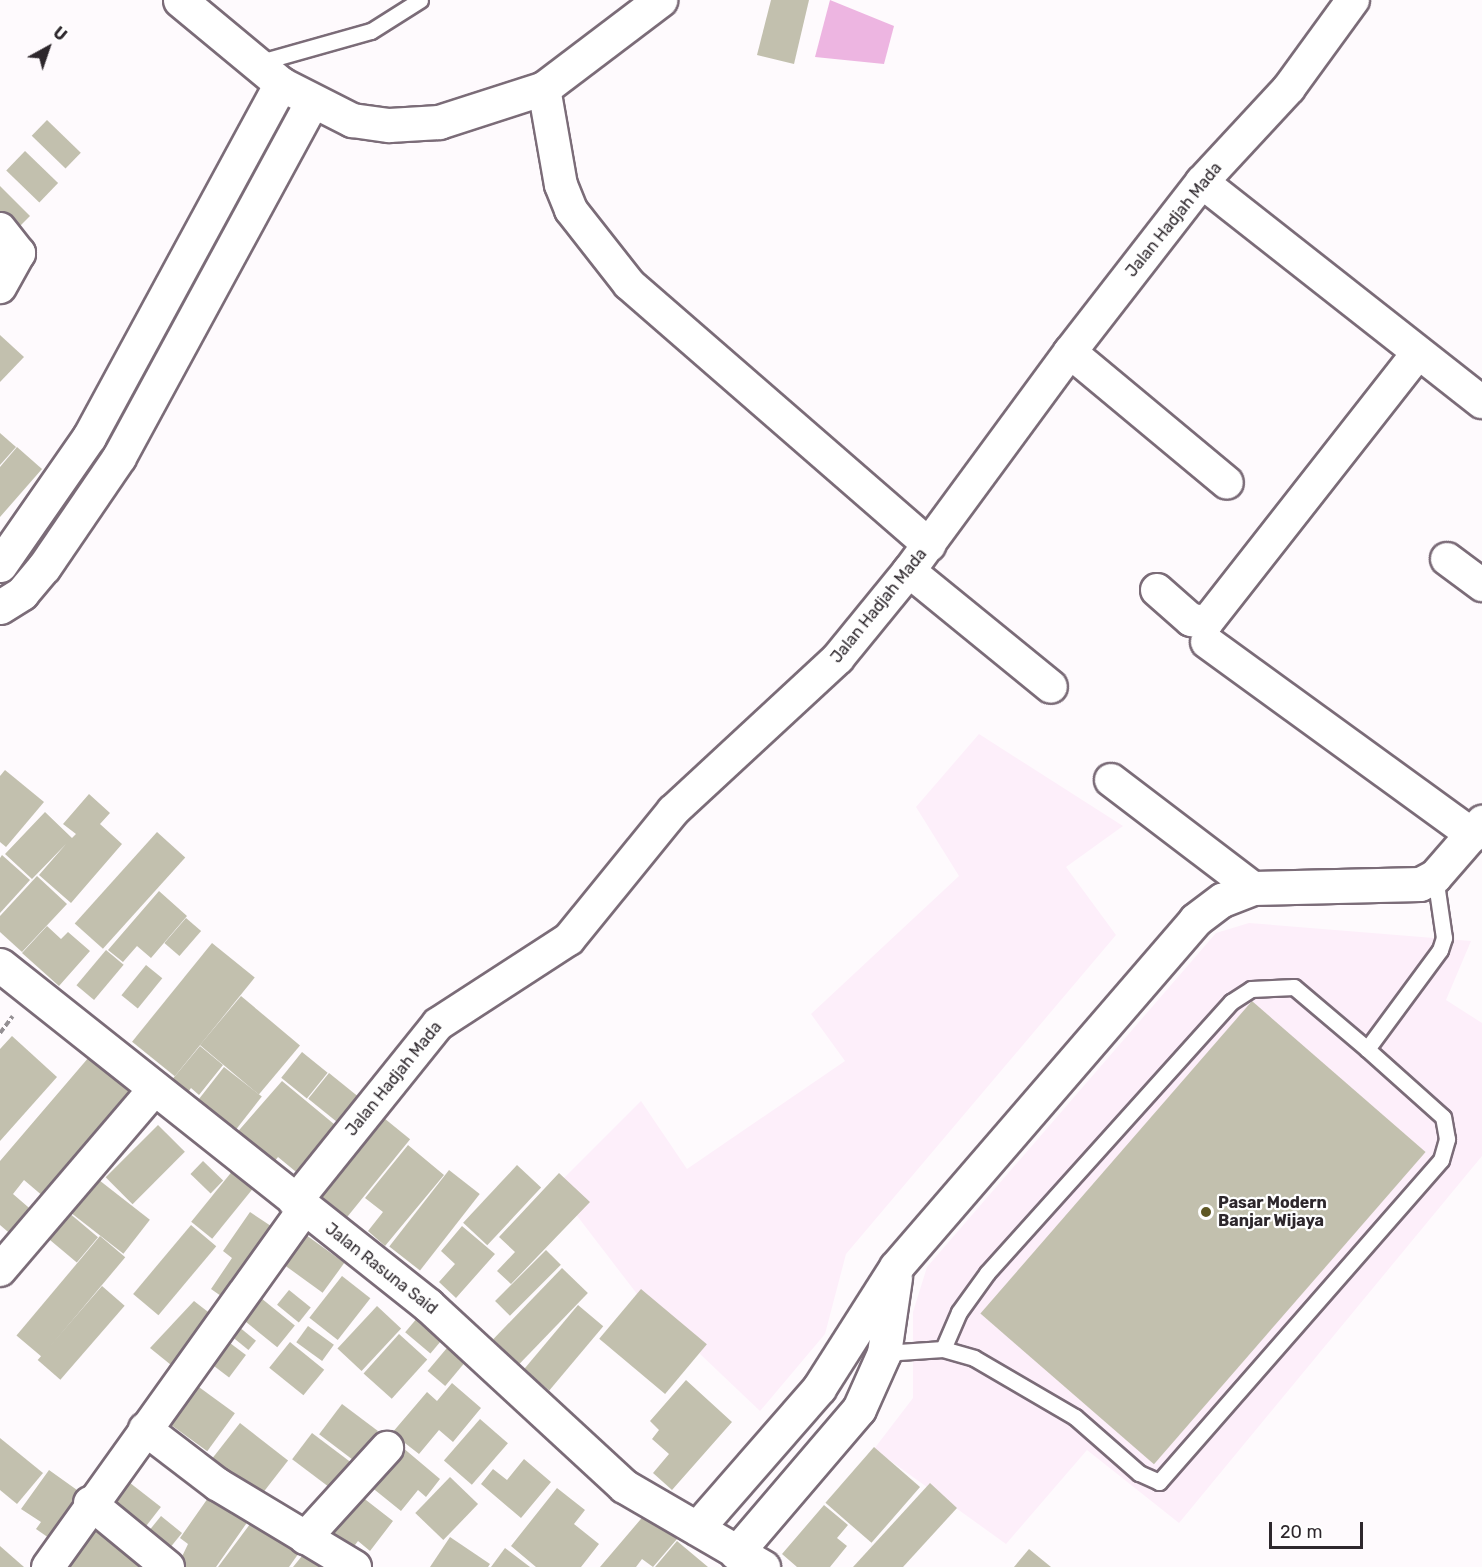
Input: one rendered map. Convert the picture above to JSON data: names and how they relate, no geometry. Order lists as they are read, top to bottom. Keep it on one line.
{"streets":{"street":["Jalan Hadjah Mada","Jalan Rasuna Said"]},"crossings":[["Jalan Hadjah Mada","Jalan Rasuna Said"]],"places":["Pasar Modern Banjar Wijaya"],"scale_bar":"20 m","north":"top right"}
